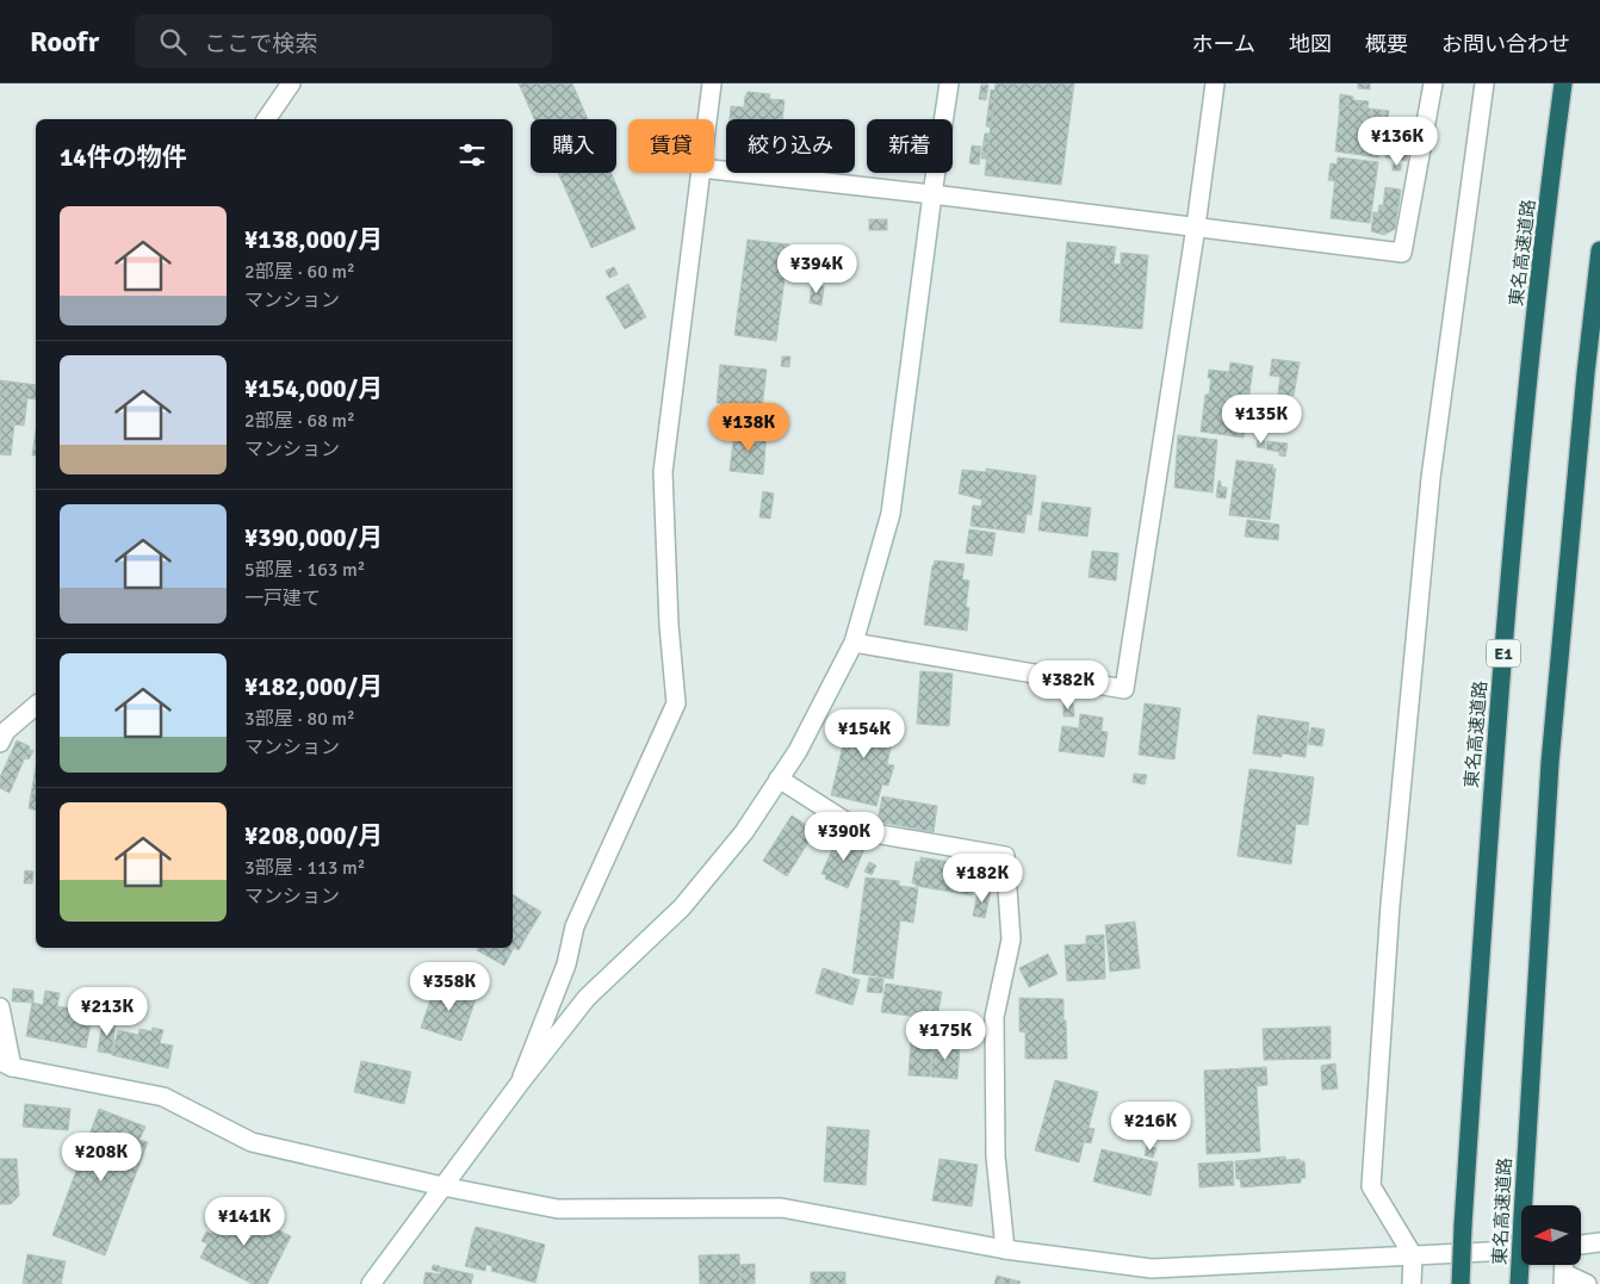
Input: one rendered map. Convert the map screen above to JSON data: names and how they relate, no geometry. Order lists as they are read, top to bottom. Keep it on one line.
{"streets":{"highway":["東名高速道路","E1"]},"north":"left","page":{"header":"Roofr","search":"ここで検索","nav":["ホーム","地図","概要","お問い合わせ"],"price":["¥136K","¥394K","¥135K","¥138K","¥382K","¥154K","¥390K","¥182K","¥358K","¥213K","¥175K","¥216K","¥208K","¥141K"],"chip":["購入","賃貸","絞り込み","新着"],"heading":"14件の物件","list":[{"name":"¥138,000/月","note":"2部屋 · 60 m² · マンション"},{"name":"¥154,000/月","note":"2部屋 · 68 m² · マンション"},{"name":"¥390,000/月","note":"5部屋 · 163 m² · 一戸建て"},{"name":"¥182,000/月","note":"3部屋 · 80 m² · マンション"},{"name":"¥208,000/月","note":"3部屋 · 113 m² · マンション"}]}}
